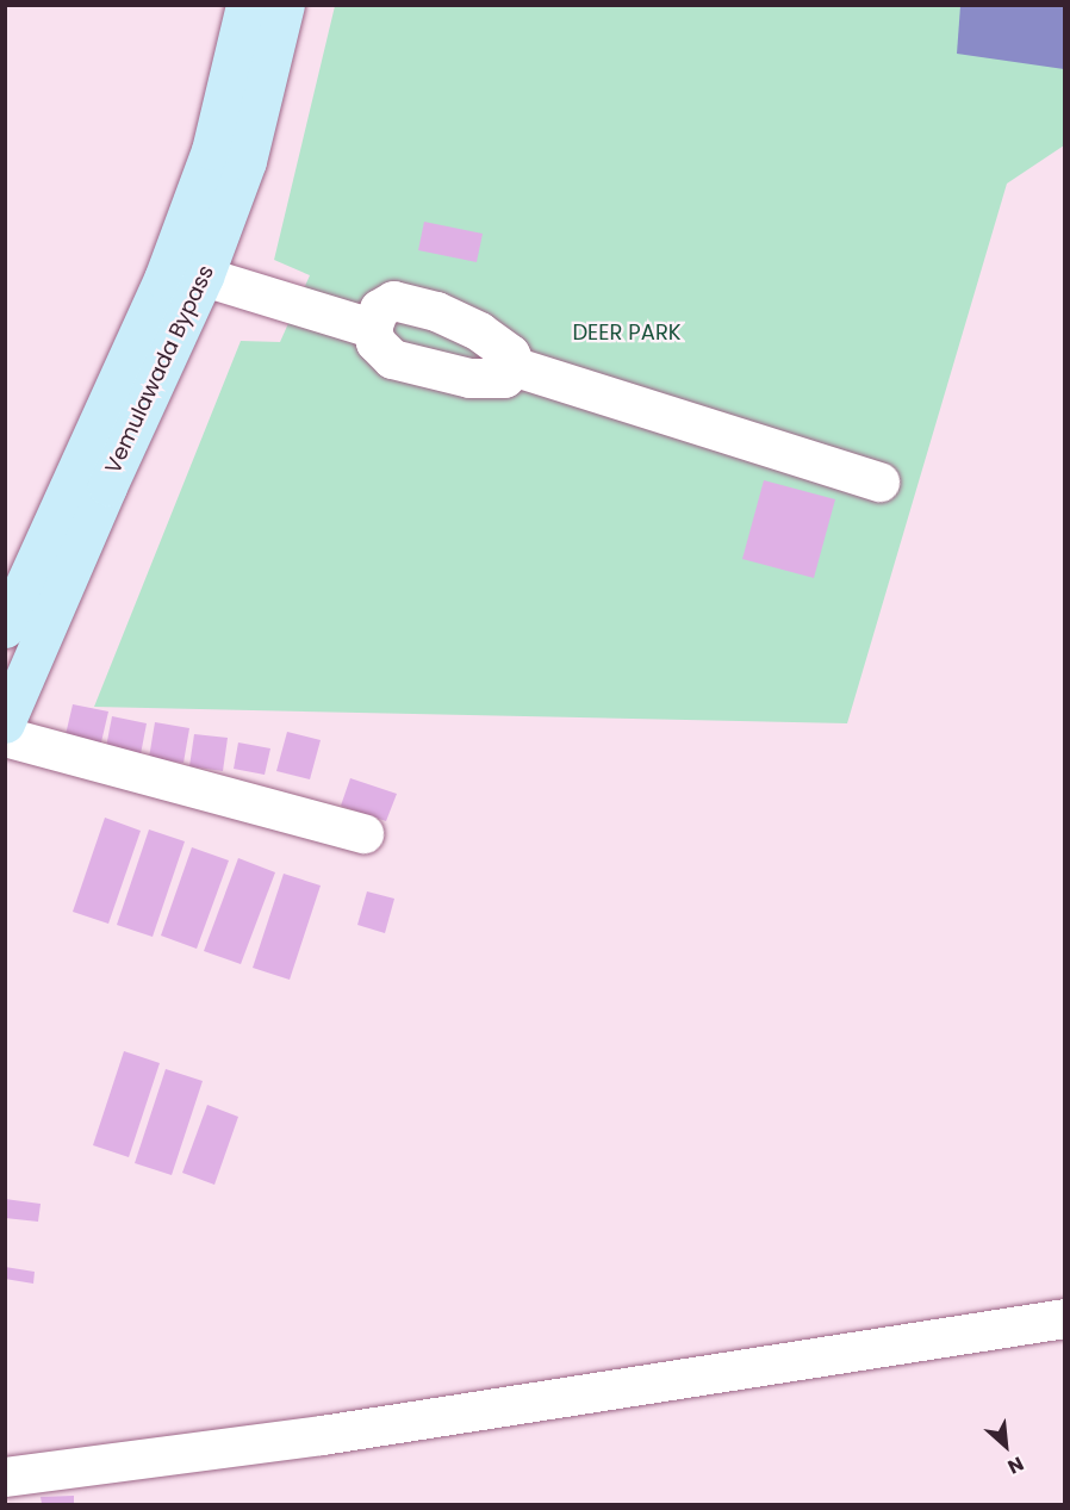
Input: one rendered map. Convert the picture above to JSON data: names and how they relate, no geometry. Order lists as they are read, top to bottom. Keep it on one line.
{"streets":{"main road":["Vemulawada Bypass"]},"parks":["DEER PARK"],"north":"bottom right"}
